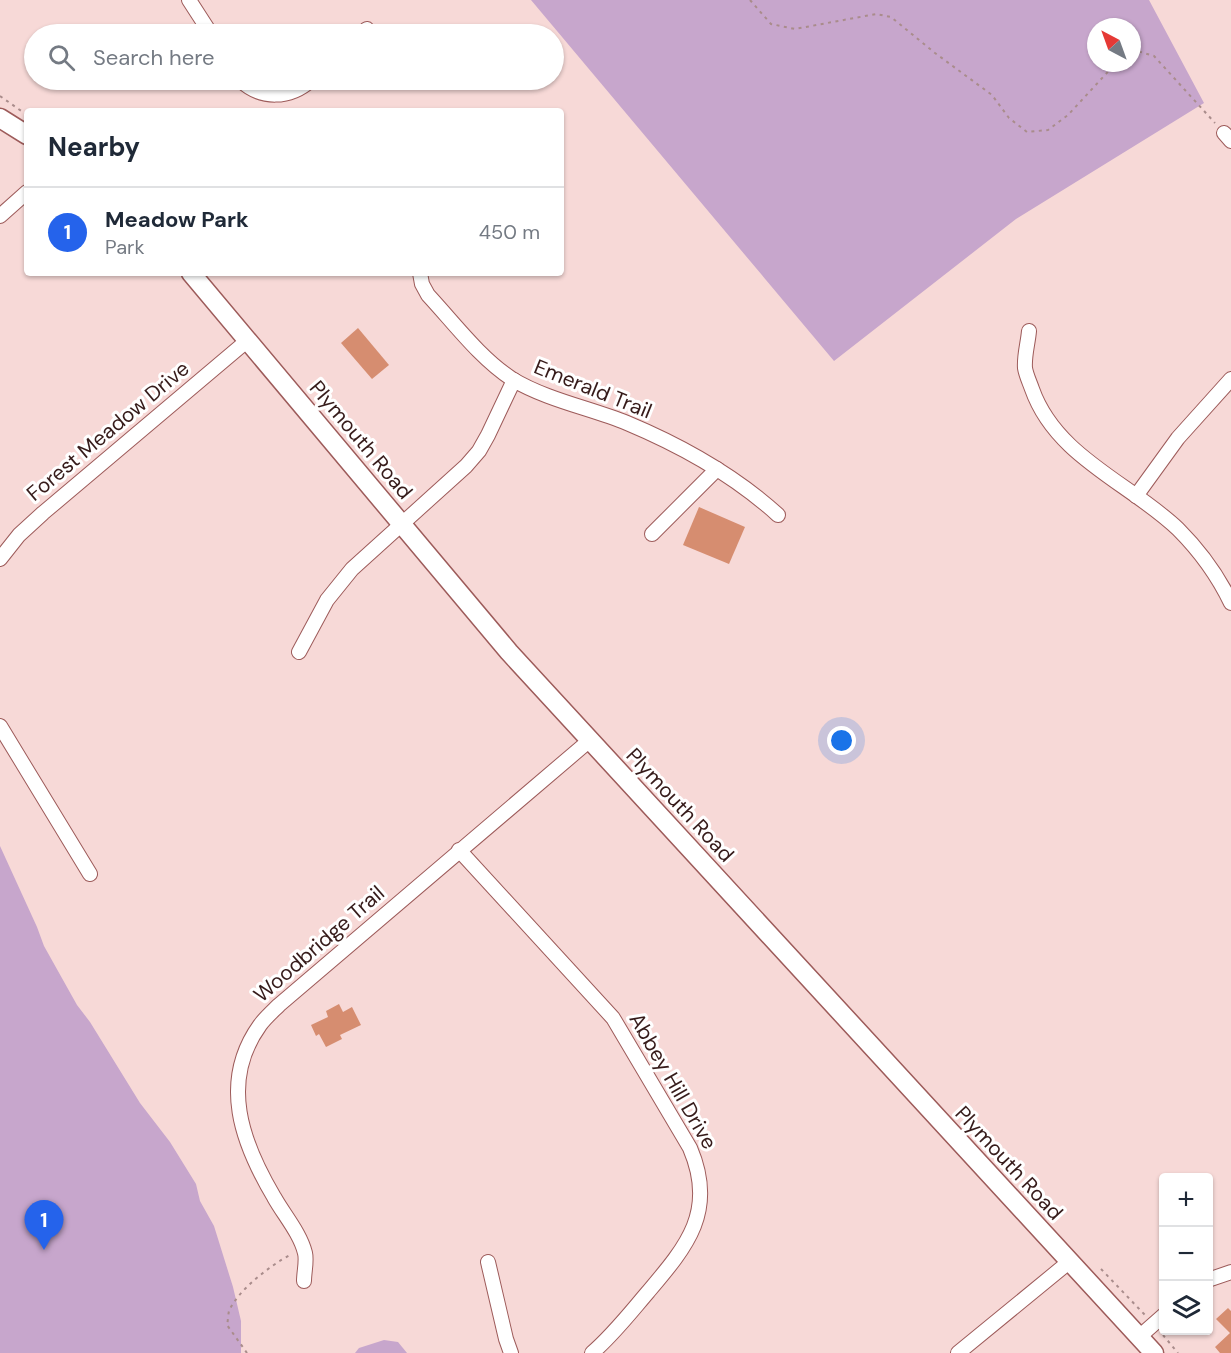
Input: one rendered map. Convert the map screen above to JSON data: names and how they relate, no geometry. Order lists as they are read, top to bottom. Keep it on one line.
{"streets":{"main road":["Plymouth Road"],"street":["Emerald Trail","Forest Meadow Drive","Woodbridge Trail","Abbey Hill Drive"]},"crossings":[["Forest Meadow Drive","Plymouth Road"],["Plymouth Road","Woodbridge Trail"],["Woodbridge Trail","Abbey Hill Drive"]],"north":"top left","page":{"search":"Search here","heading":"Nearby","list":[{"mark":"1","name":"Meadow Park","note":"Park","value":"450 m"}],"map_buttons":["+","−"],"pins":"1"}}
